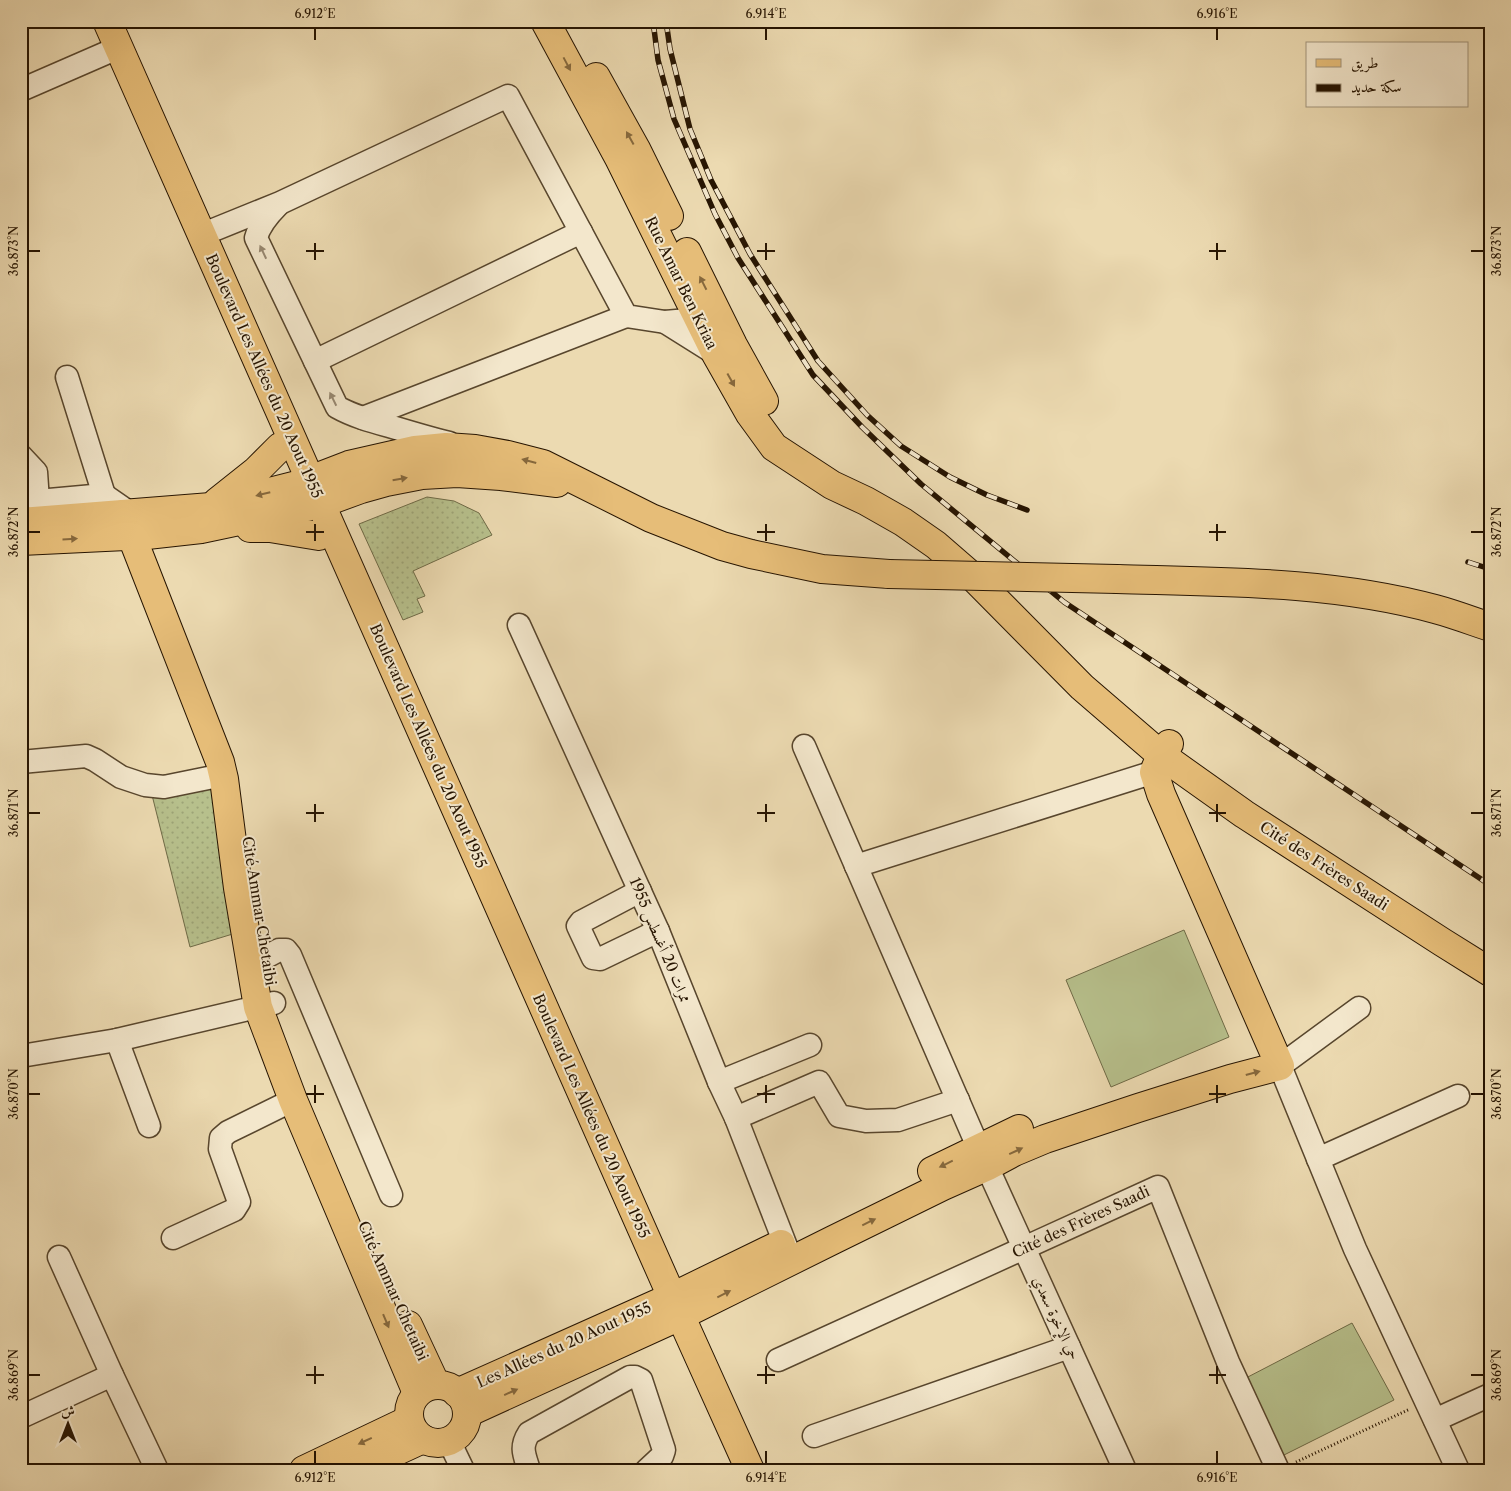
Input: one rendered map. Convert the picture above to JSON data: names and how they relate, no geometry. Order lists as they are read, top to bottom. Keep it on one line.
{"streets":{"main road":["Rue Amar Ben Kriaa","Boulevard Les Allées du 20 Aout 1955","Cité des Frères Saadi","Cité Ammar Chetaibi","Les Allées du 20 Aout 1955"],"street":["ممرات 20 أغسطس 1955","حي الإخوة سعدي"]},"crossings":[["Rue Amar Ben Kriaa","Cité des Frères Saadi"],["Boulevard Les Allées du 20 Aout 1955","Les Allées du 20 Aout 1955"],["Cité des Frères Saadi","حي الإخوة سعدي"],["Cité Ammar Chetaibi","Les Allées du 20 Aout 1955"]],"legend":["طريق","سكة حديد"],"north":"top","coordinates":["6.912°E","6.914°E","6.916°E","36.873°N","36.872°N","36.871°N","36.870°N","36.869°N"]}
